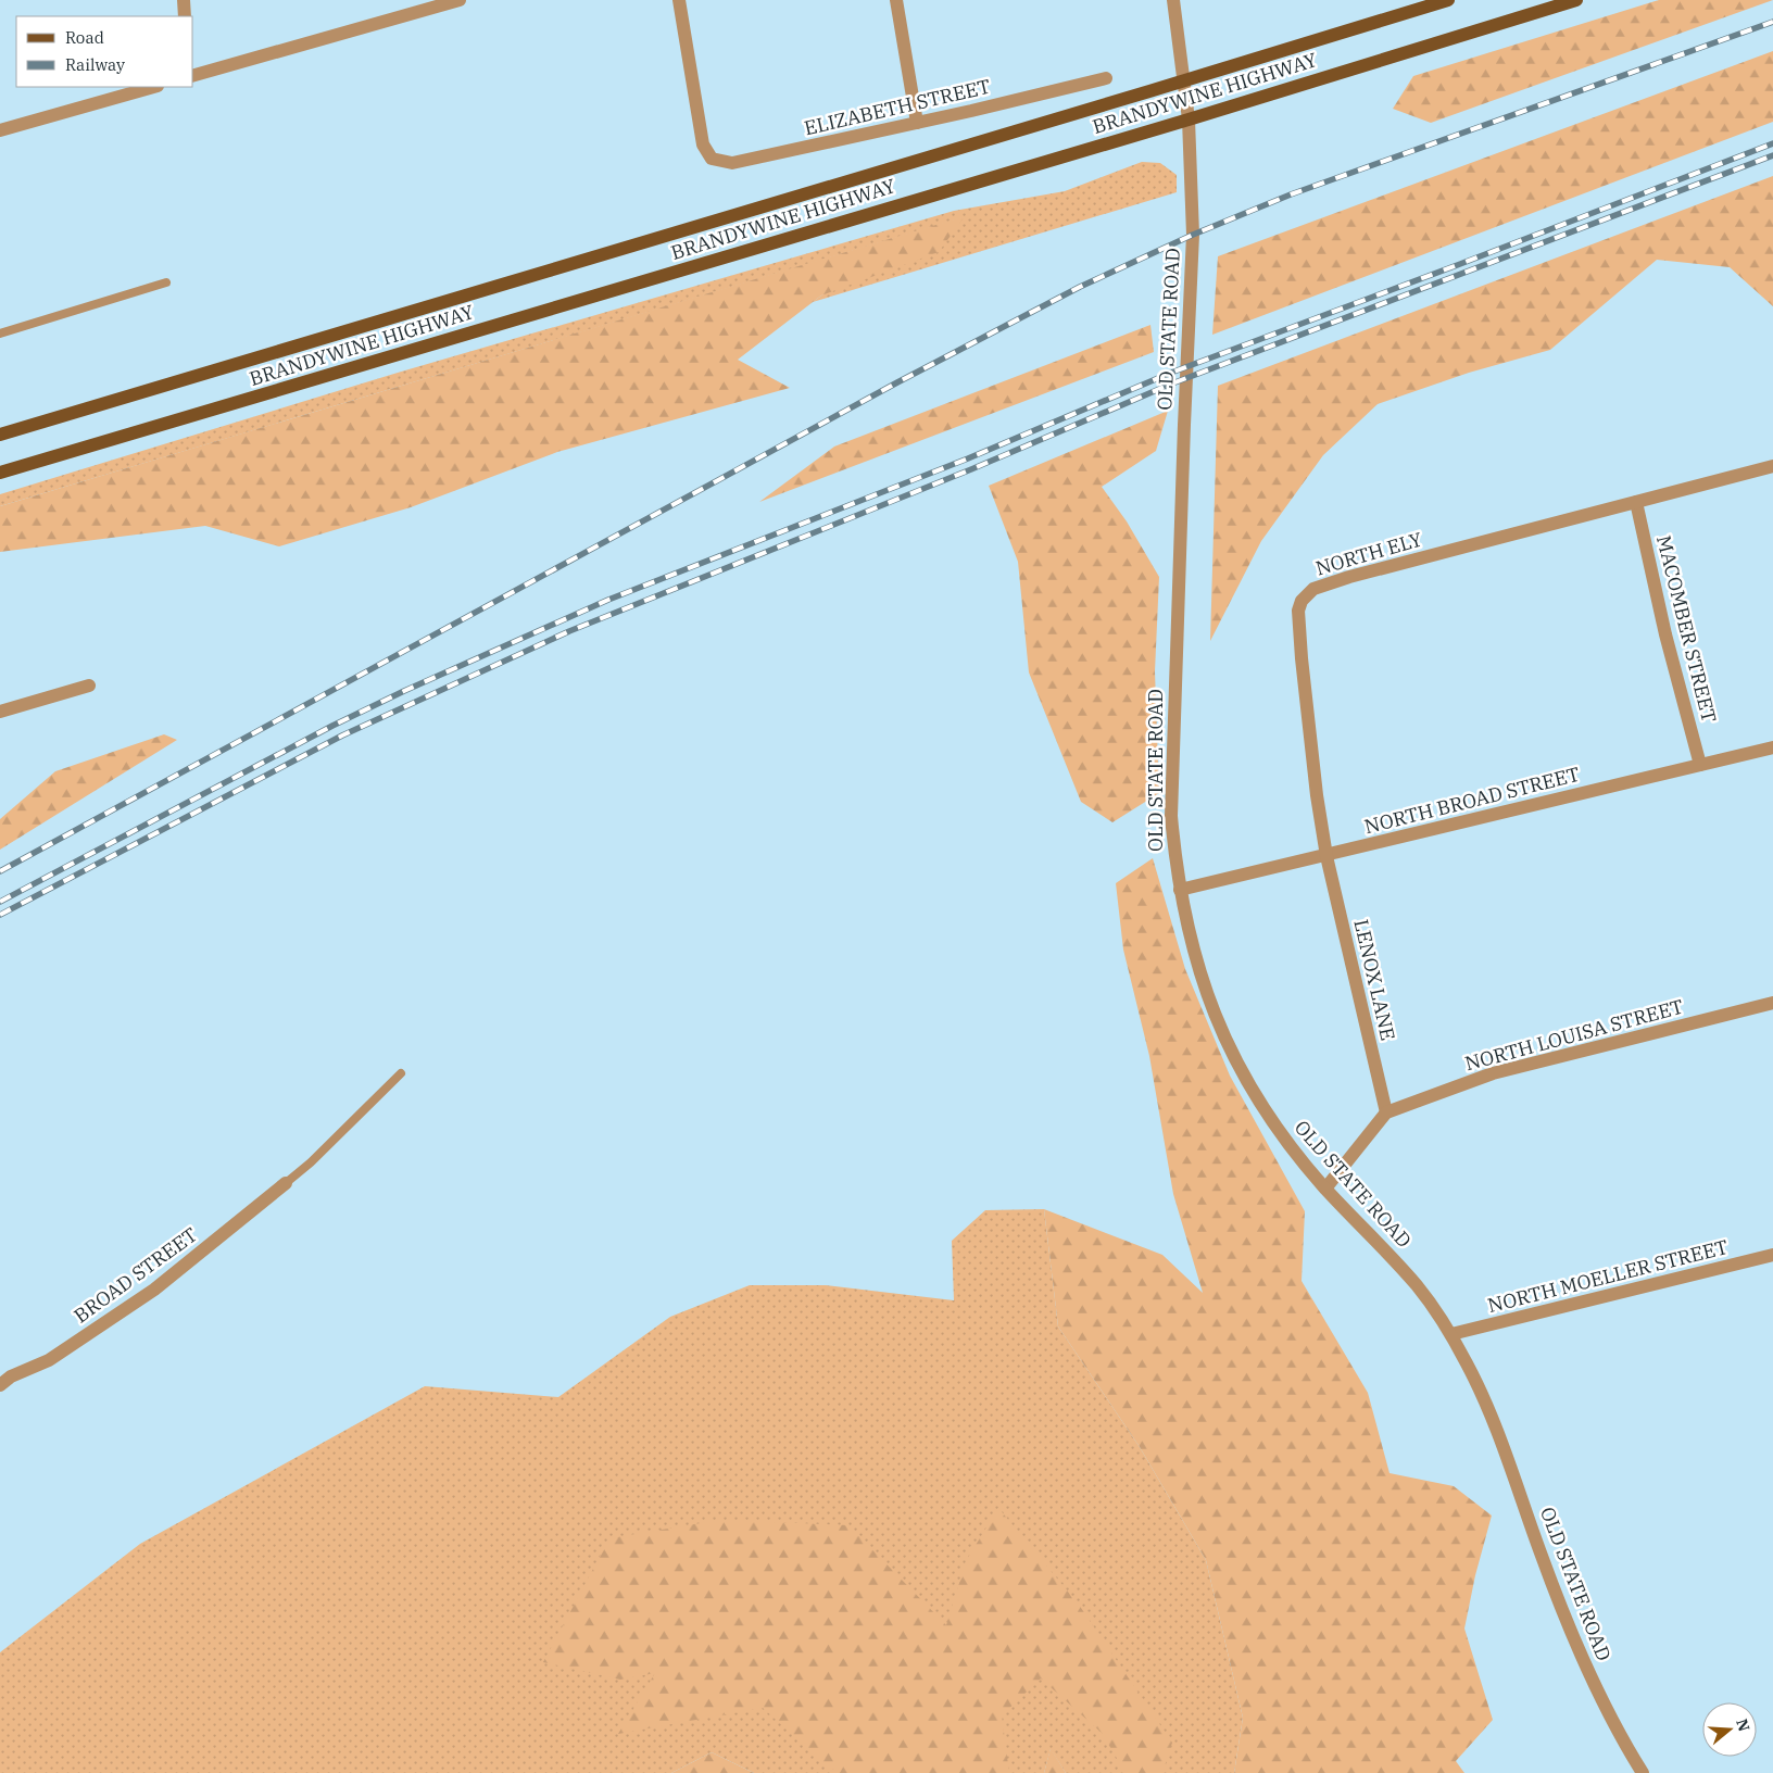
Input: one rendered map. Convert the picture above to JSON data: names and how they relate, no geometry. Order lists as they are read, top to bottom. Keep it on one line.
{"streets":{"main road":["BRANDYWINE HIGHWAY"],"street":["ELIZABETH STREET","OLD STATE ROAD","NORTH ELY","MACOMBER STREET","NORTH BROAD STREET","LENOX LANE","NORTH LOUISA STREET","BROAD STREET","NORTH MOELLER STREET"]},"crossings":[["BRANDYWINE HIGHWAY","OLD STATE ROAD"],["OLD STATE ROAD","NORTH BROAD STREET"],["OLD STATE ROAD","NORTH MOELLER STREET"],["NORTH ELY","MACOMBER STREET"],["NORTH ELY","NORTH BROAD STREET"],["NORTH ELY","LENOX LANE"],["MACOMBER STREET","NORTH BROAD STREET"],["NORTH BROAD STREET","LENOX LANE"],["LENOX LANE","NORTH LOUISA STREET"]],"legend":["Road","Railway"],"north":"right"}
